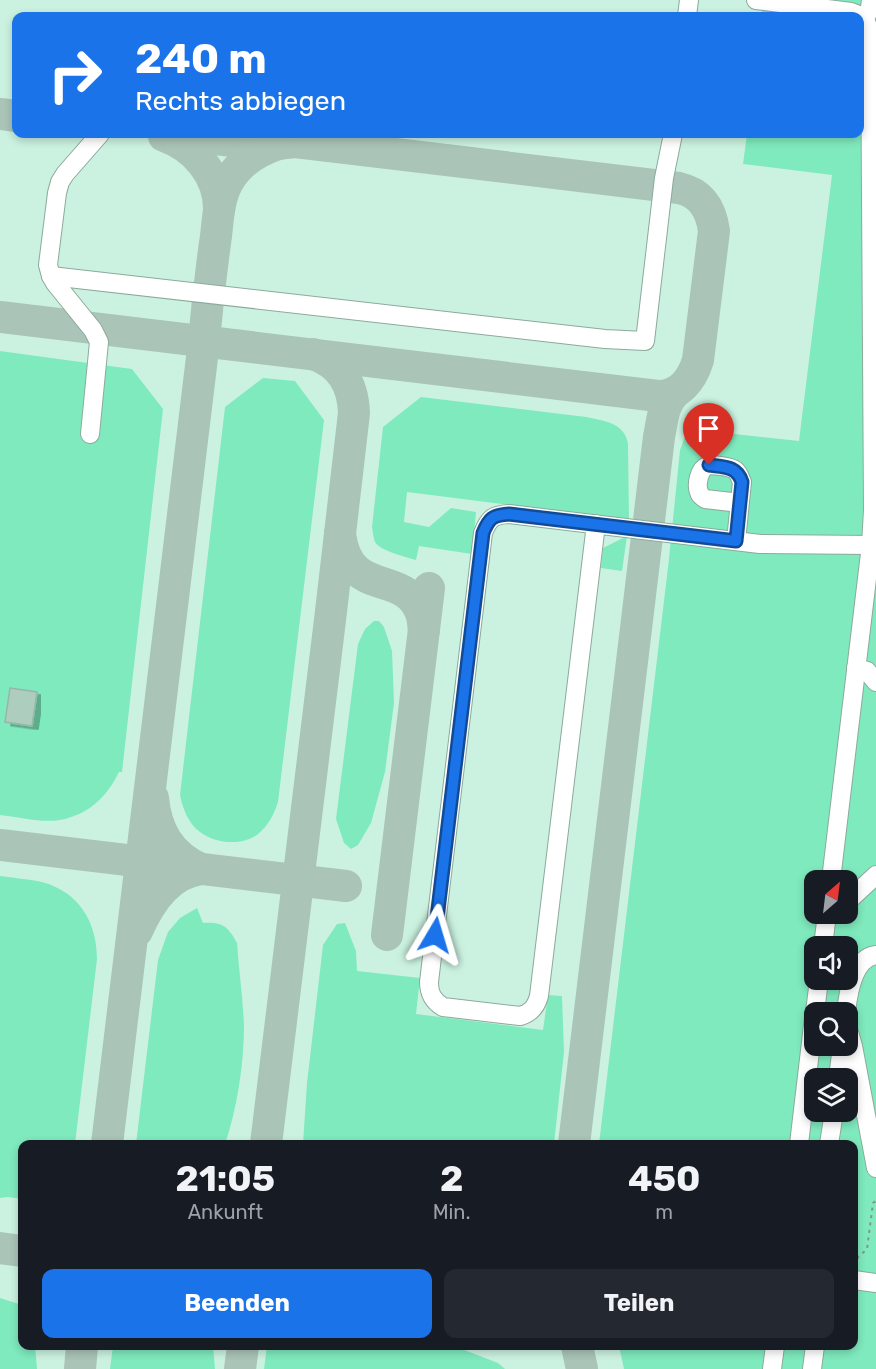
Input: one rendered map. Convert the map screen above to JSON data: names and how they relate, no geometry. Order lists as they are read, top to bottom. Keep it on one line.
{"north":"top right","page":{"turn":["240 m","Rechts abbiegen"],"eta":["21:05","Ankunft","2","Min.","450","m"],"buttons":["Beenden","Teilen"]}}
